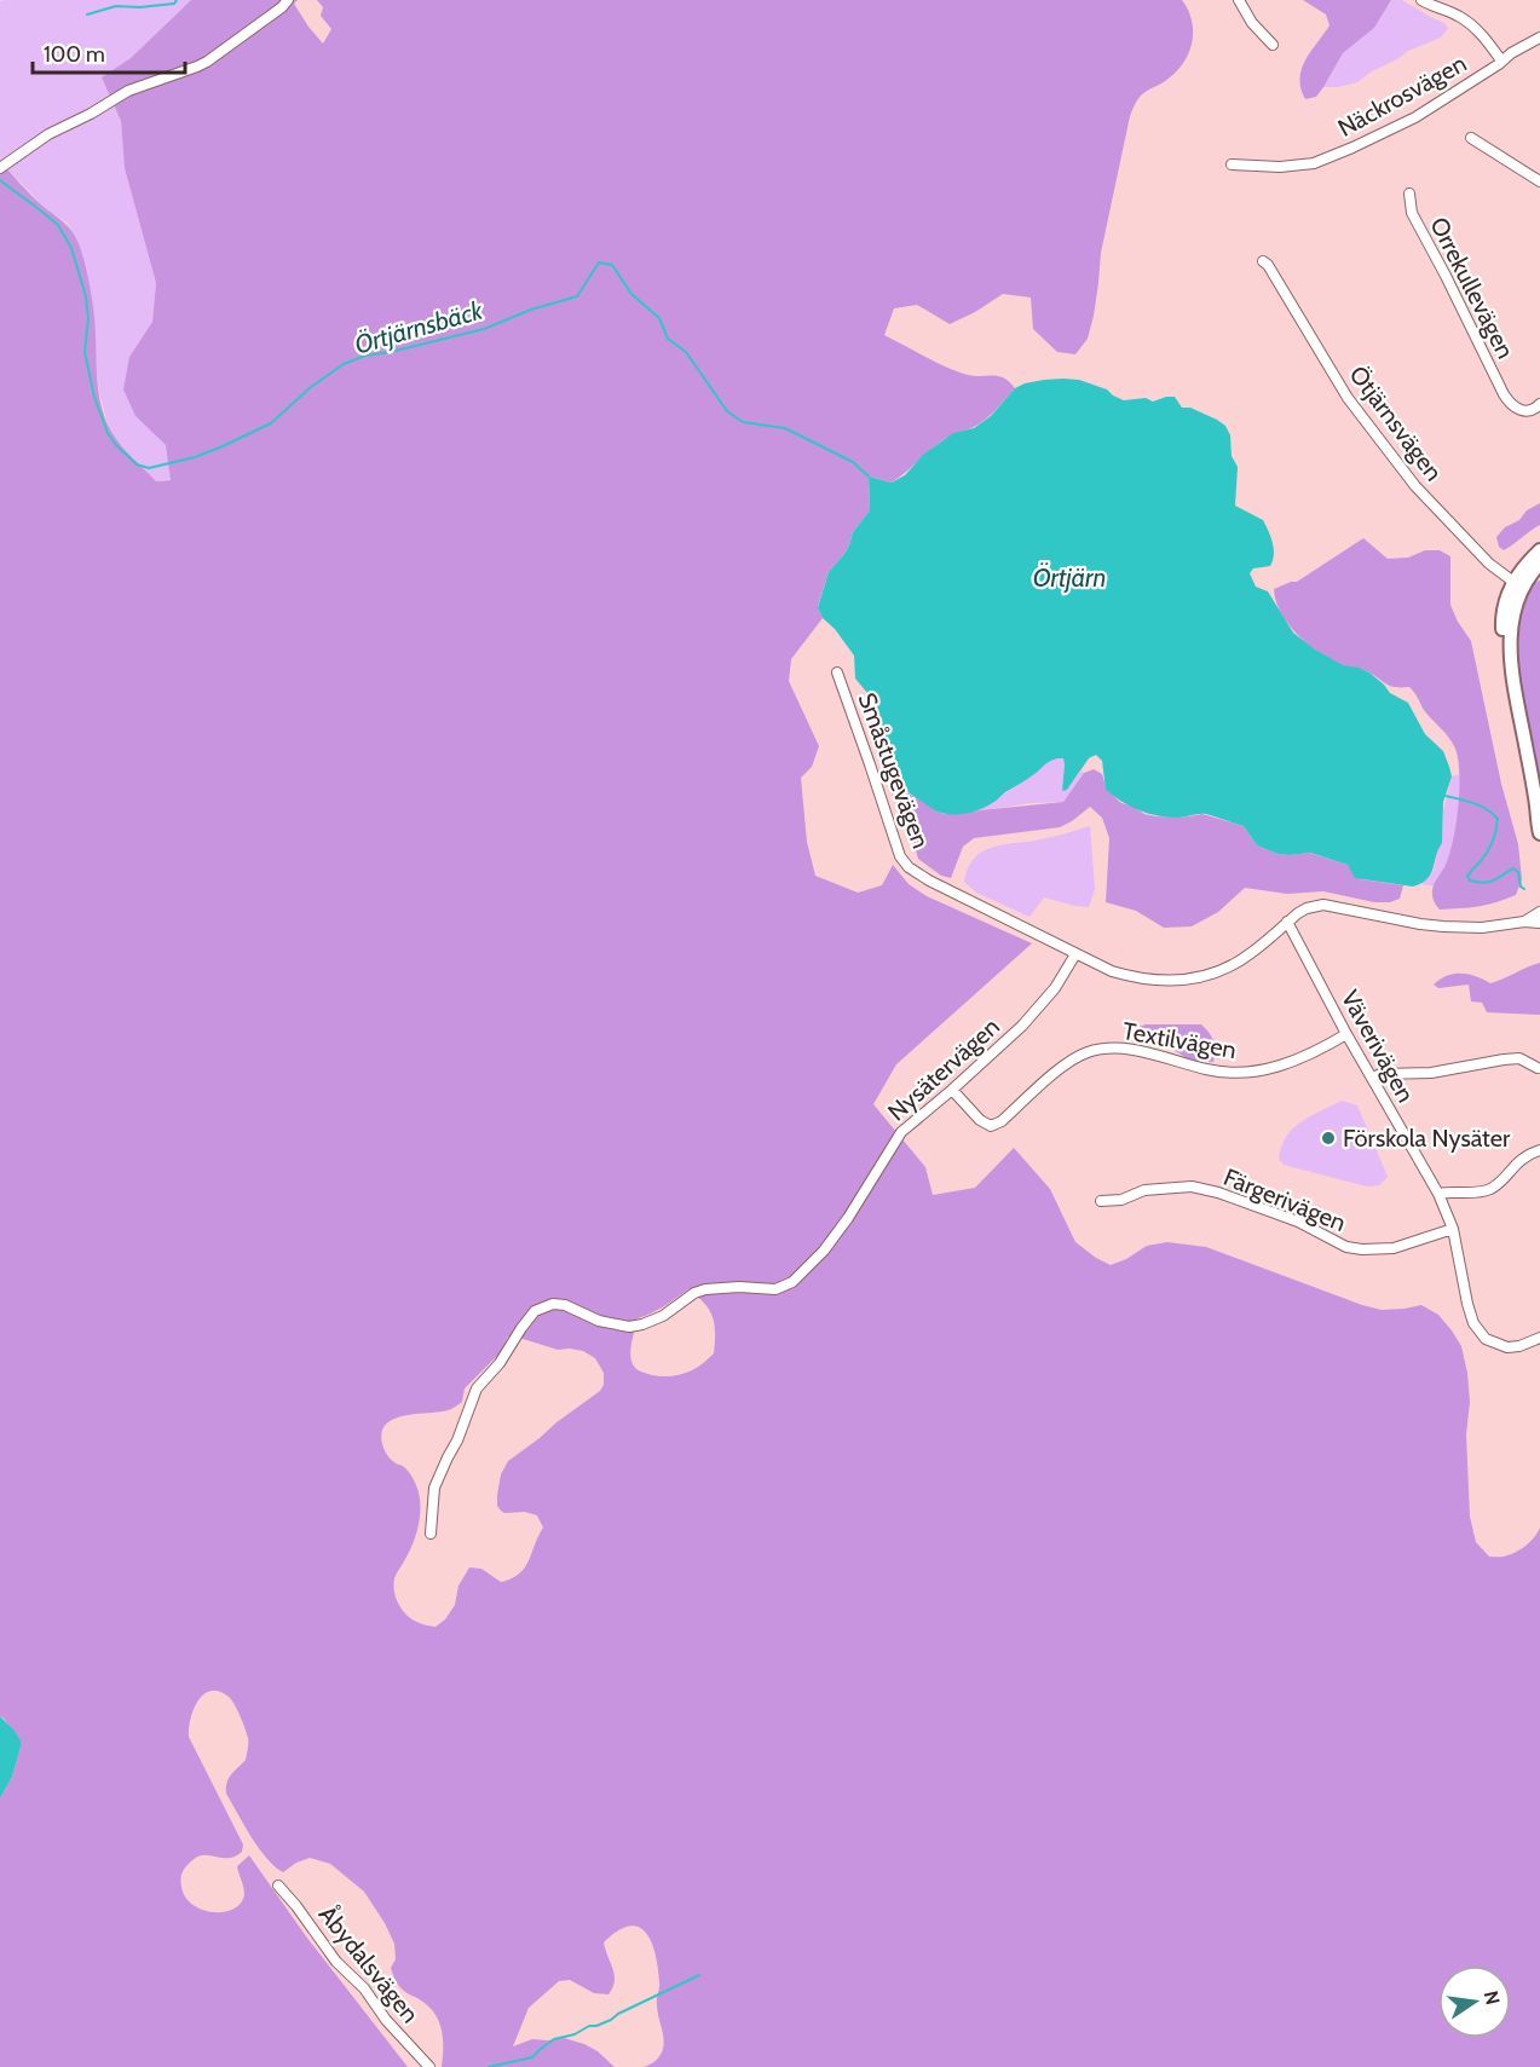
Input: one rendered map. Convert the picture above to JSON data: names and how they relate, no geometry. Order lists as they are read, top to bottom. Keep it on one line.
{"streets":{"street":["Näckrosvägen","Orrekullevägen","Ötjärnsvägen","Småstugevägen","Textilvägen","Väverivägen","Nysätervägen","Färgerivägen","Åbydalsvägen"]},"crossings":[["Småstugevägen","Nysätervägen"],["Textilvägen","Väverivägen"],["Textilvägen","Nysätervägen"],["Väverivägen","Färgerivägen"]],"water":["Örtjärnsbäck","Örtjärn"],"places":["Förskola Nysäter"],"scale_bar":"100 m","north":"right"}
